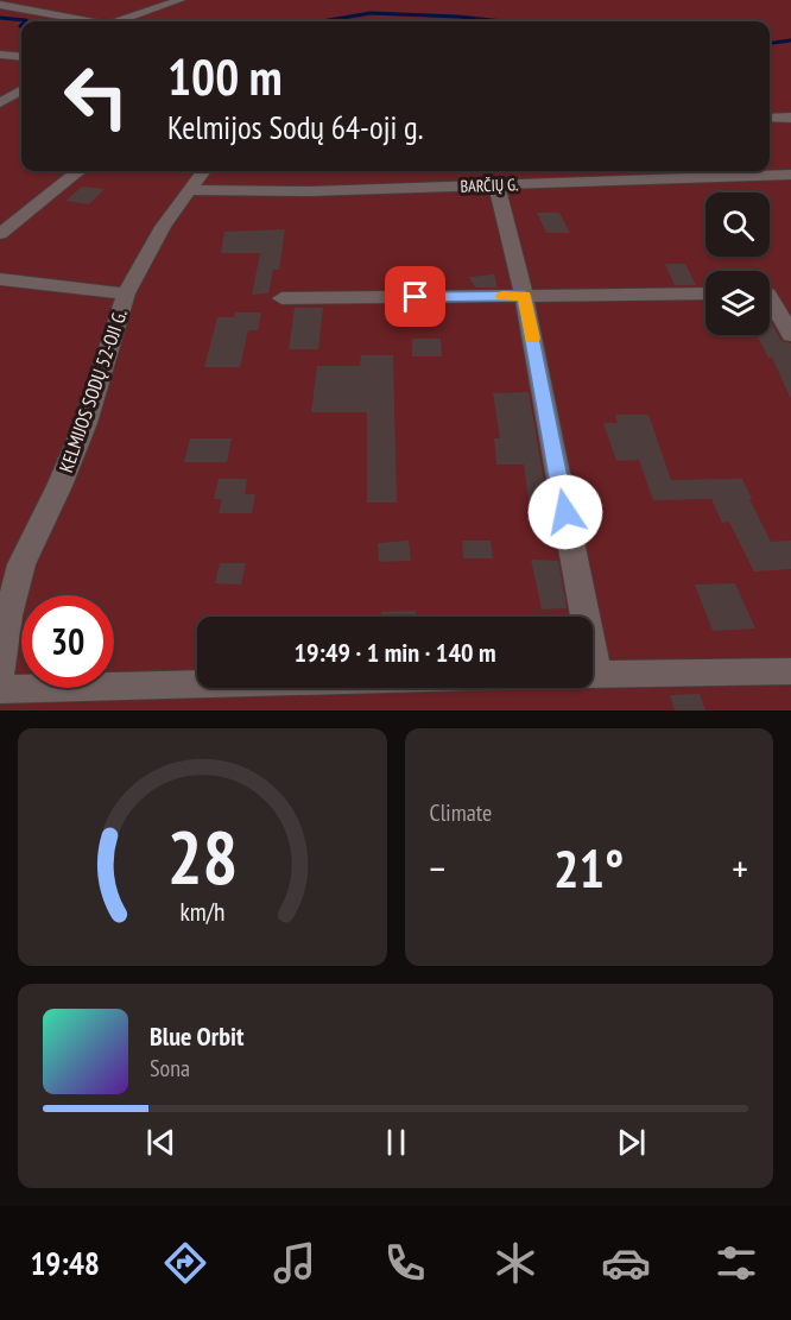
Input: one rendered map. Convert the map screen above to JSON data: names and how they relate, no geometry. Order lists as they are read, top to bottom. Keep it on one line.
{"streets":{"street":["BARČIŲ G.","KELMIJOS SODŲ 52-OJI G."]},"crossings":[["BARČIŲ G.","KELMIJOS SODŲ 52-OJI G."]],"page":{"turn":["100 m","Kelmijos Sodų 64-oji g."],"limit":"30","trip":"19:49 · 1 min · 140 m","tile":"Climate","heat":["−","21°","+"],"song":["Blue Orbit","Sona"],"tabs":"19:48","gauge":["28","km/h"]}}
